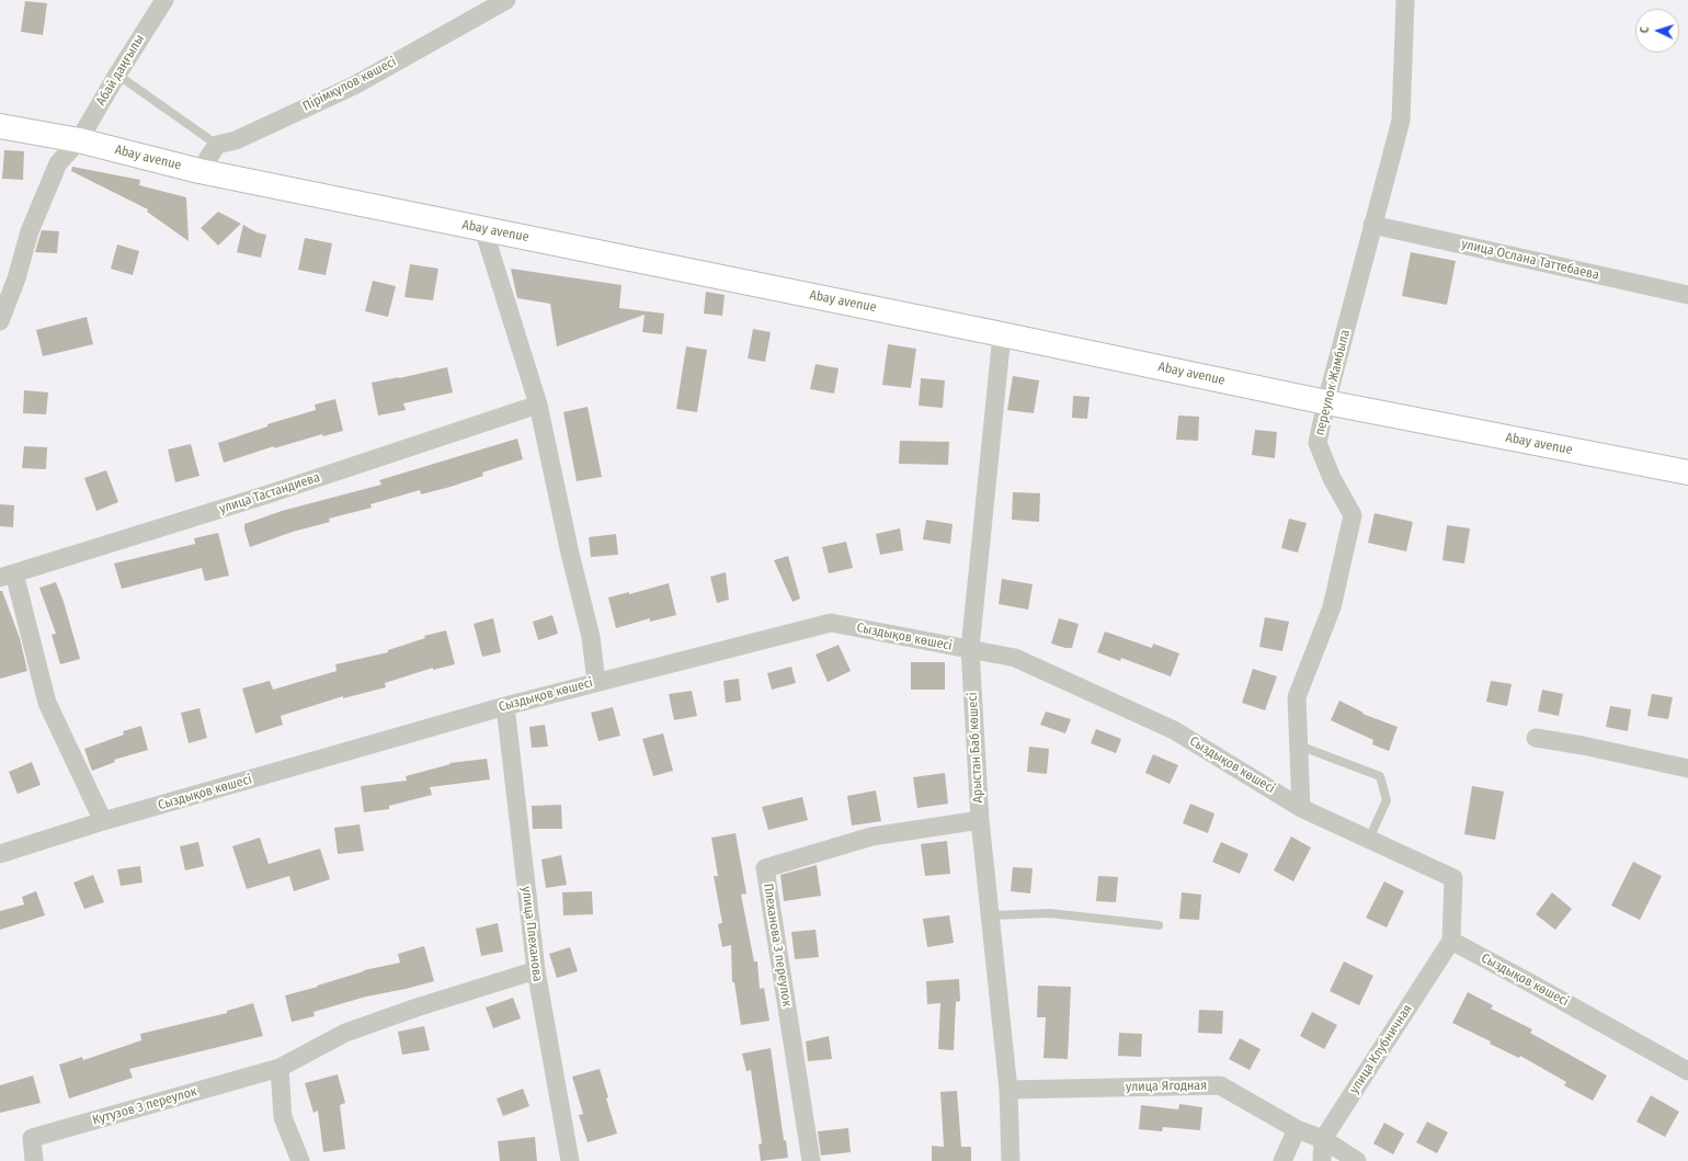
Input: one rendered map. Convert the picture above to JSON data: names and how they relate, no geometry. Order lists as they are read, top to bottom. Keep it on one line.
{"streets":{"street":["Абай даңғылы","Пірімқұлов көшесі","Abay avenue","улица Ослана Таттебаева","переулок Жамбыла","улица Тастандиева","Сыздықов көшесі","Арыстан Баб көшесі","улица Плеханова","Плеханова 3 переулок","улица Клубничная","улица Ягодная","Кутузов 3 переулок"]},"crossings":[["Абай даңғылы","Abay avenue"],["Abay avenue","переулок Жамбыла"],["Abay avenue","Арыстан Баб көшесі"],["улица Ослана Таттебаева","переулок Жамбыла"],["переулок Жамбыла","Сыздықов көшесі"],["Сыздықов көшесі","Арыстан Баб көшесі"],["Сыздықов көшесі","улица Плеханова"],["Сыздықов көшесі","улица Клубничная"],["Арыстан Баб көшесі","Плеханова 3 переулок"],["Арыстан Баб көшесі","улица Ягодная"],["улица Плеханова","Кутузов 3 переулок"],["улица Клубничная","улица Ягодная"]],"north":"left"}
